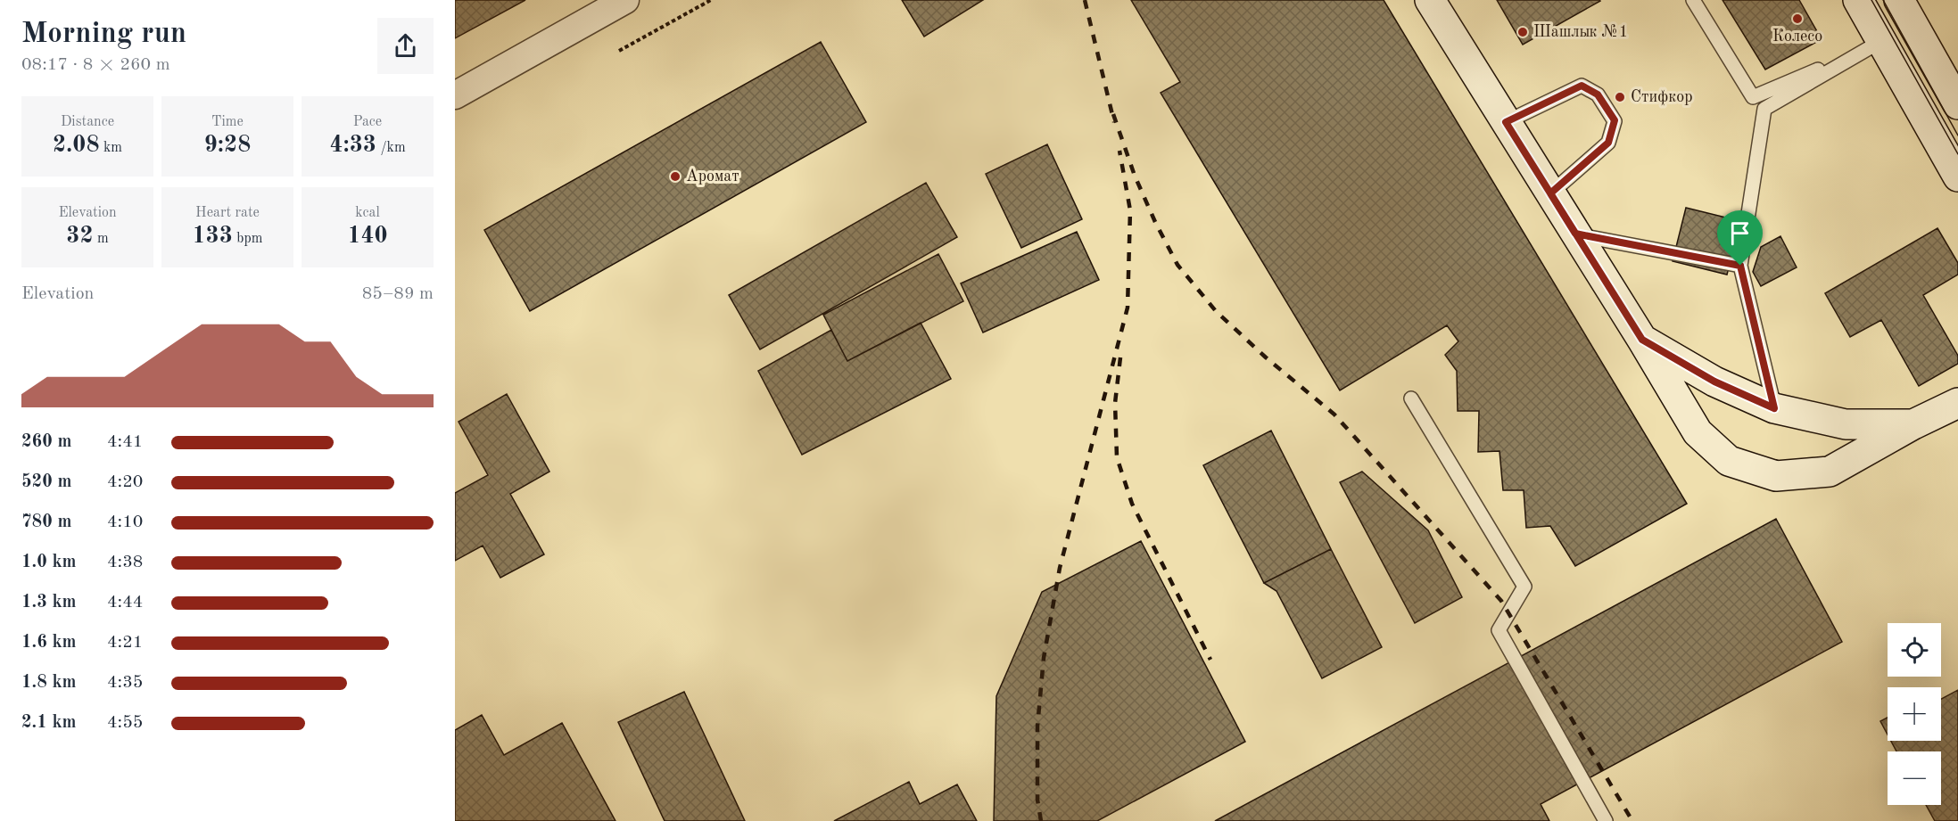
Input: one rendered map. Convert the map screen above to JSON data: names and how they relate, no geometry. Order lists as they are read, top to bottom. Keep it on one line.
{"places":["Колесо","Шашлык №1","Стифкор","Аромат"],"page":{"heading":["Morning run","08:17 · 8 × 260 m"],"stats":[["Distance","2.08 km"],["Time","9:28"],["Pace","4:33 /km"],["Elevation","32 m"],["Heart rate","133 bpm"],["kcal","140"]],"chart":["Elevation","85–89 m"],"list":[{"name":"260 m","note":"4:41"},{"name":"520 m","note":"4:20"},{"name":"780 m","note":"4:10"},{"name":"1.0 km","note":"4:38"},{"name":"1.3 km","note":"4:44"},{"name":"1.6 km","note":"4:21"},{"name":"1.8 km","note":"4:35"},{"name":"2.1 km","note":"4:55"}],"map_buttons":["+","−"]}}
